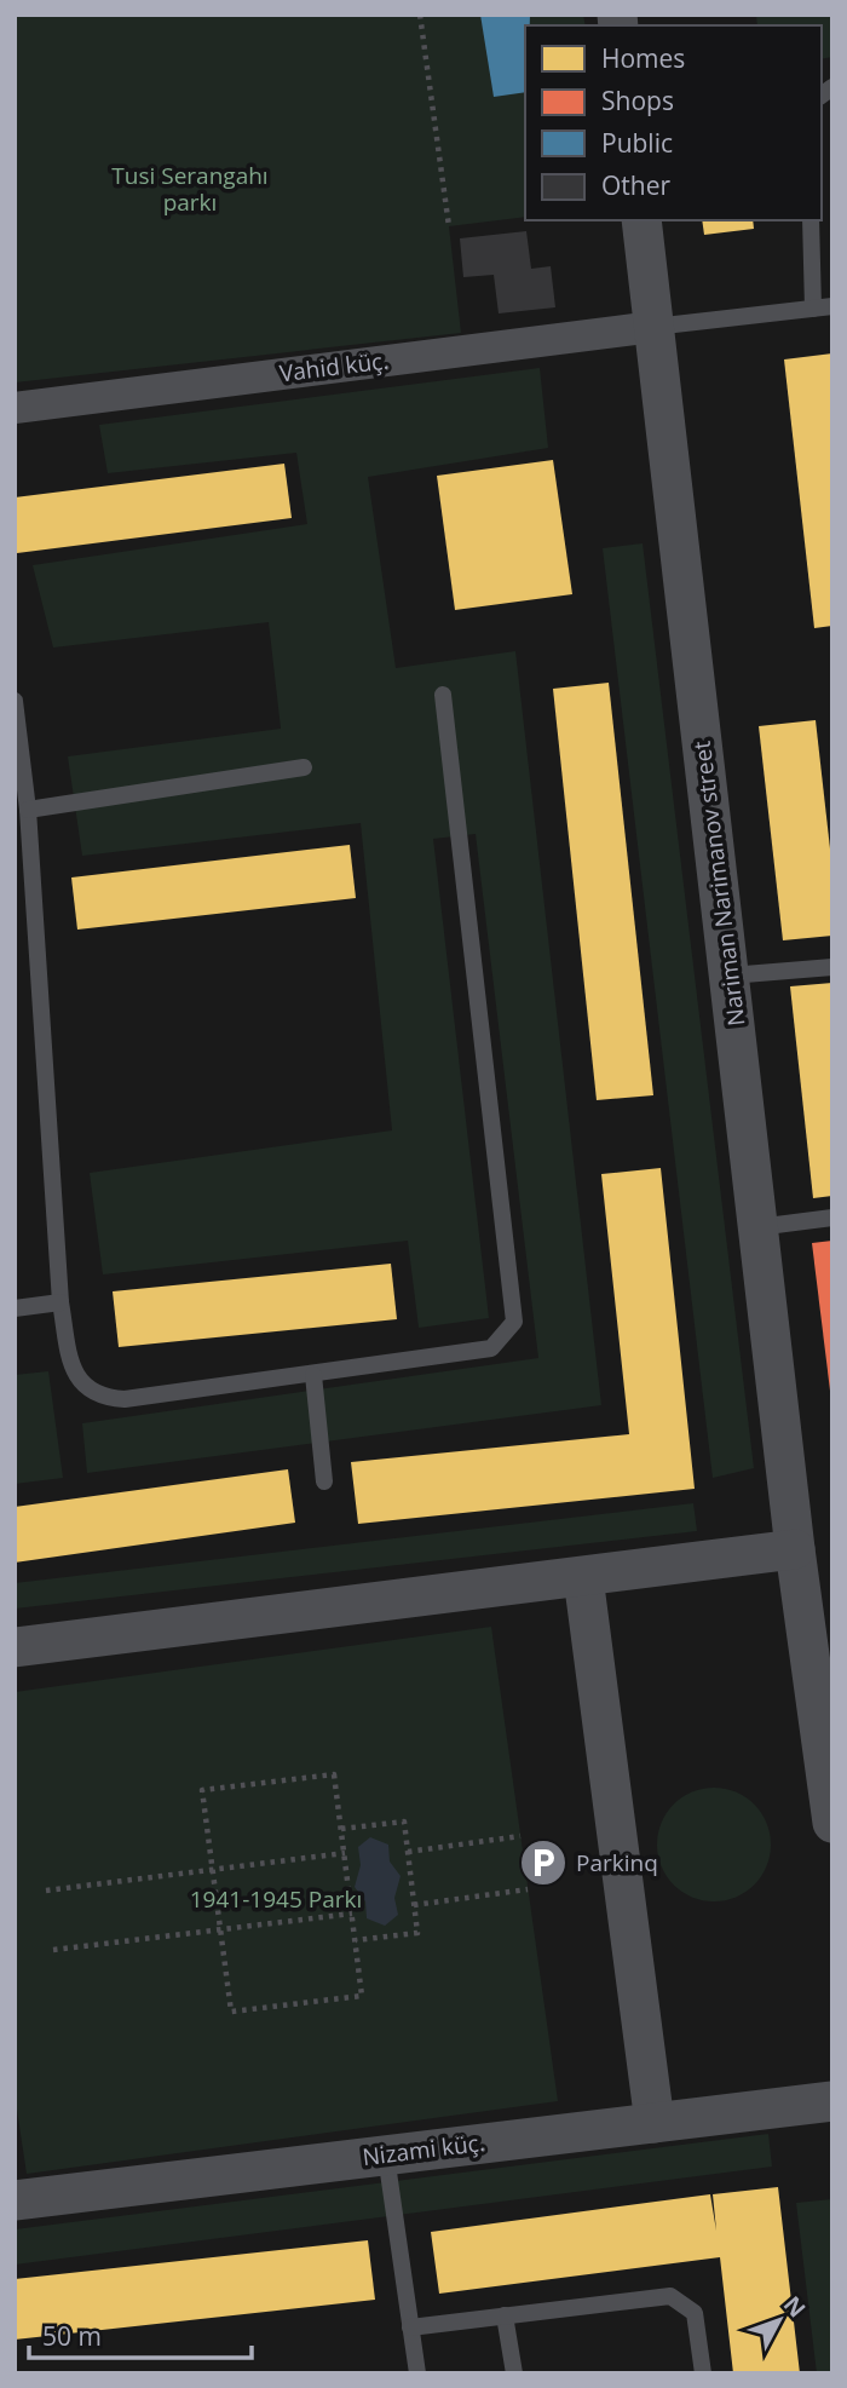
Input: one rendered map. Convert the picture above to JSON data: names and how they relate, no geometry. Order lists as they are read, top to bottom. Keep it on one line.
{"streets":{"street":["Vahid küç.","Nariman Narimanov street","Nizami küç."]},"crossings":[["Vahid küç.","Nariman Narimanov street"]],"parks":["Tusi Serangahı parkı","1941-1945 Parkı"],"places":{"parking":["Parkinq"]},"legend":["Homes","Shops","Public","Other"],"scale_bar":"50 m","north":"top right"}
